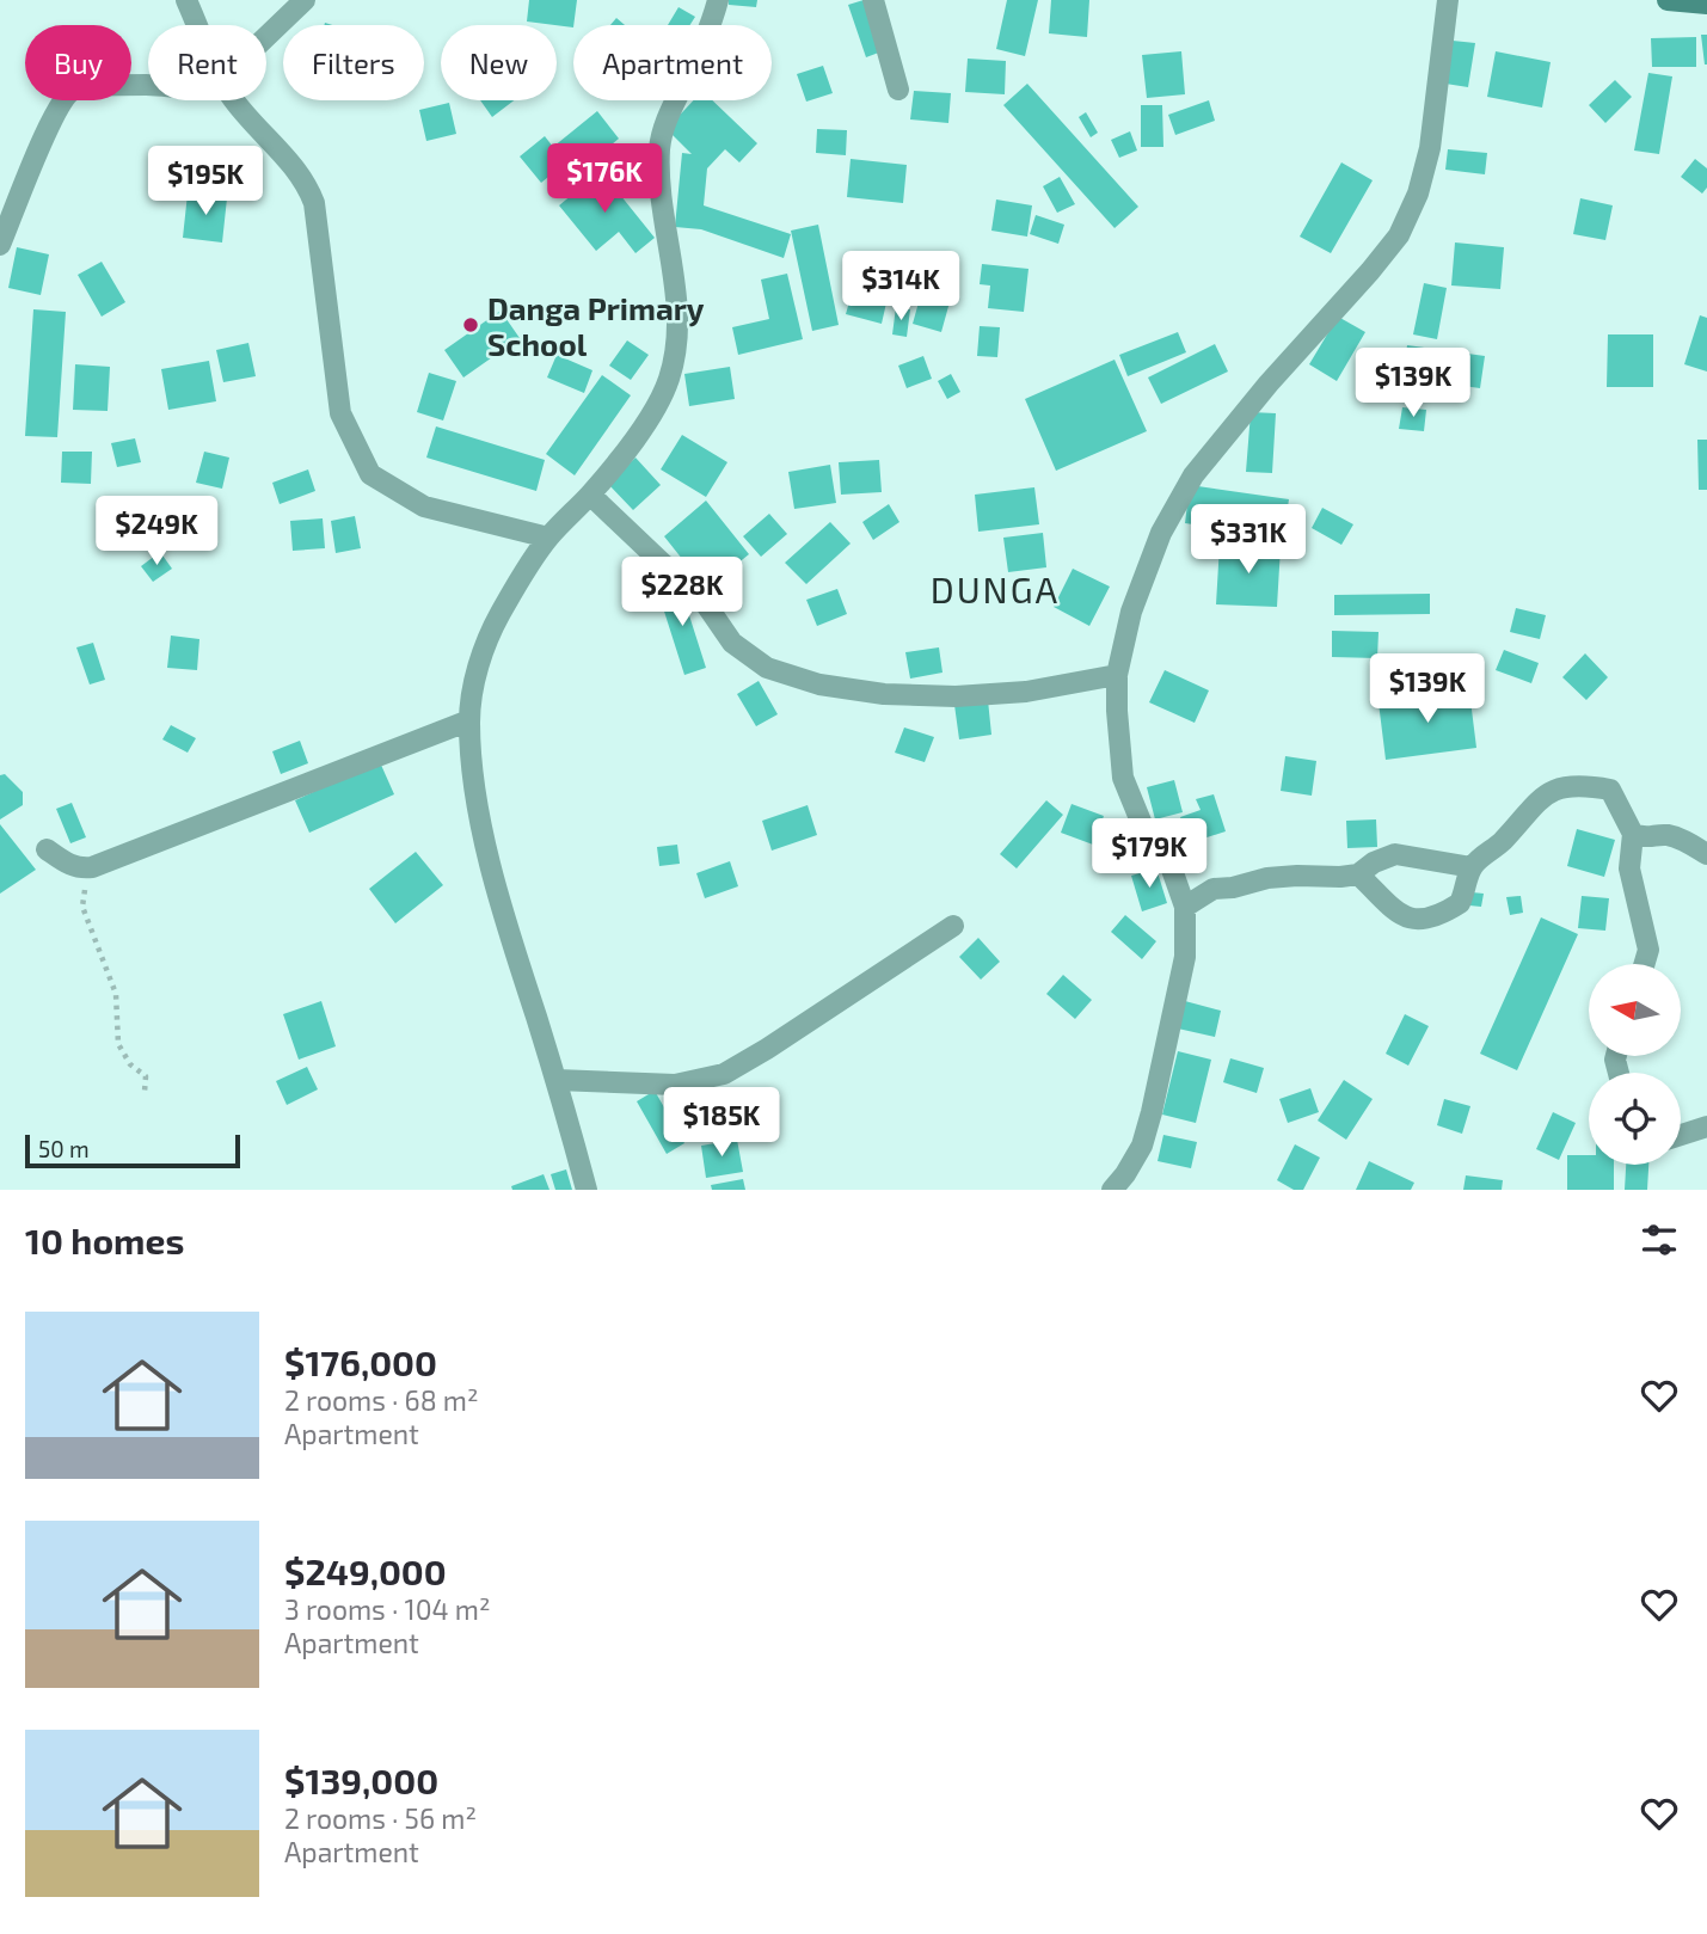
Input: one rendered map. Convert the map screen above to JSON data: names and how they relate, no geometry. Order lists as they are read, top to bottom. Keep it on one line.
{"districts":["DUNGA"],"places":["Danga Primary School"],"scale_bar":"50 m","north":"left","page":{"chip":["Buy","Rent","Filters","New","Apartment"],"price":["$176K","$195K","$314K","$139K","$249K","$331K","$228K","$139K","$179K","$185K"],"scale":"50 m","heading":"10 homes","list":[{"name":"$176,000","note":"2 rooms · 68 m² · Apartment"},{"name":"$249,000","note":"3 rooms · 104 m² · Apartment"},{"name":"$139,000","note":"2 rooms · 56 m² · Apartment"}]}}
